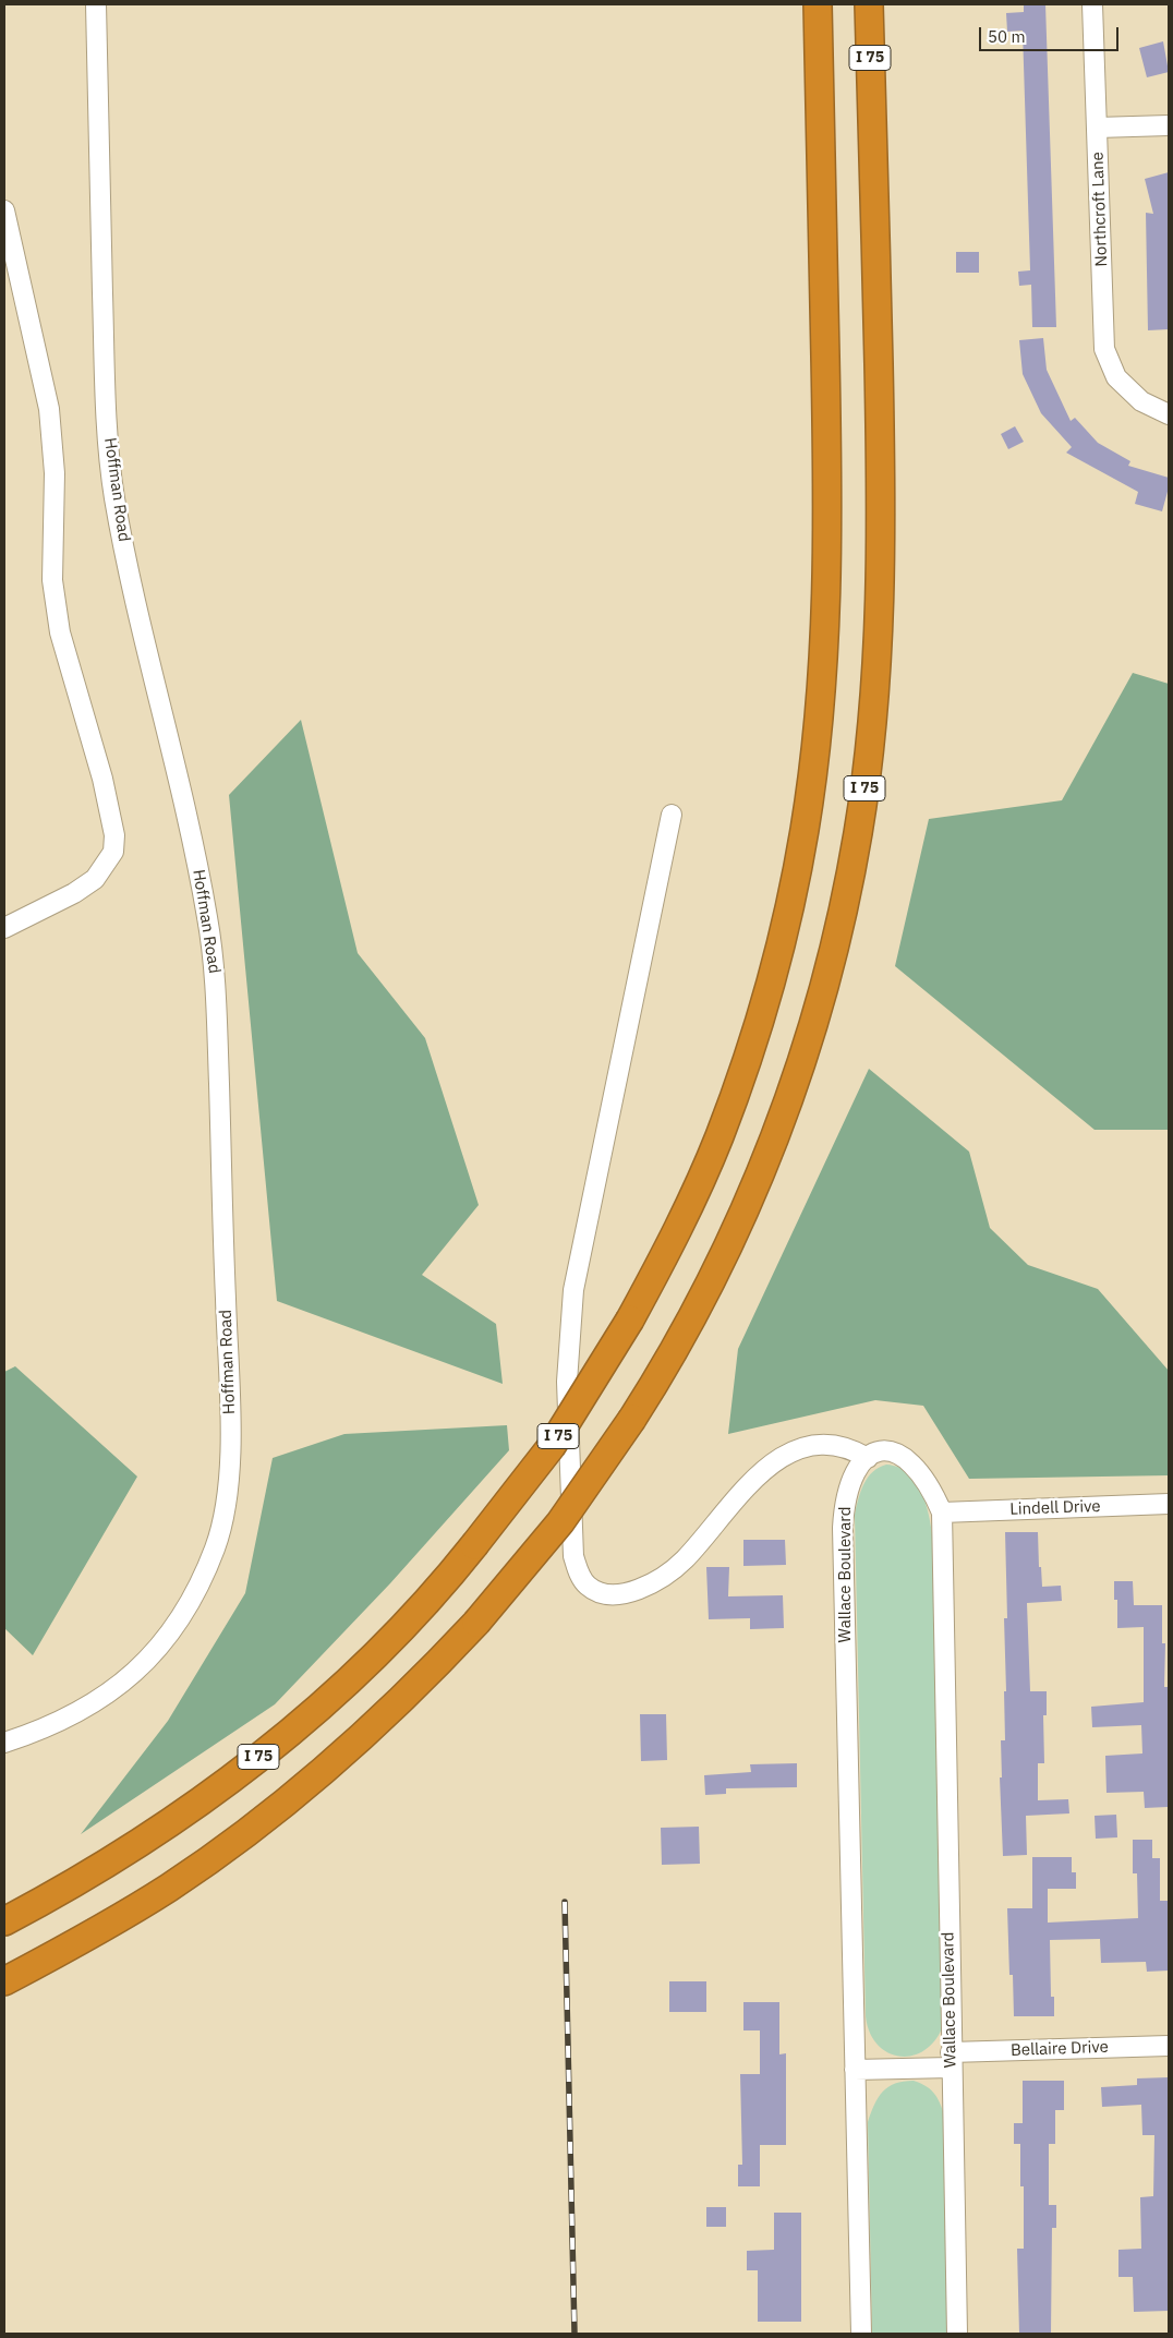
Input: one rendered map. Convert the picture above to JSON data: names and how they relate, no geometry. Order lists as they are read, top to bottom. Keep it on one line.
{"streets":{"highway":["I 75"],"street":["Northcroft Lane","Hoffman Road","Lindell Drive","Wallace Boulevard","Bellaire Drive"]},"crossings":[["Lindell Drive","Wallace Boulevard"],["Wallace Boulevard","Bellaire Drive"]],"scale_bar":"50 m"}
